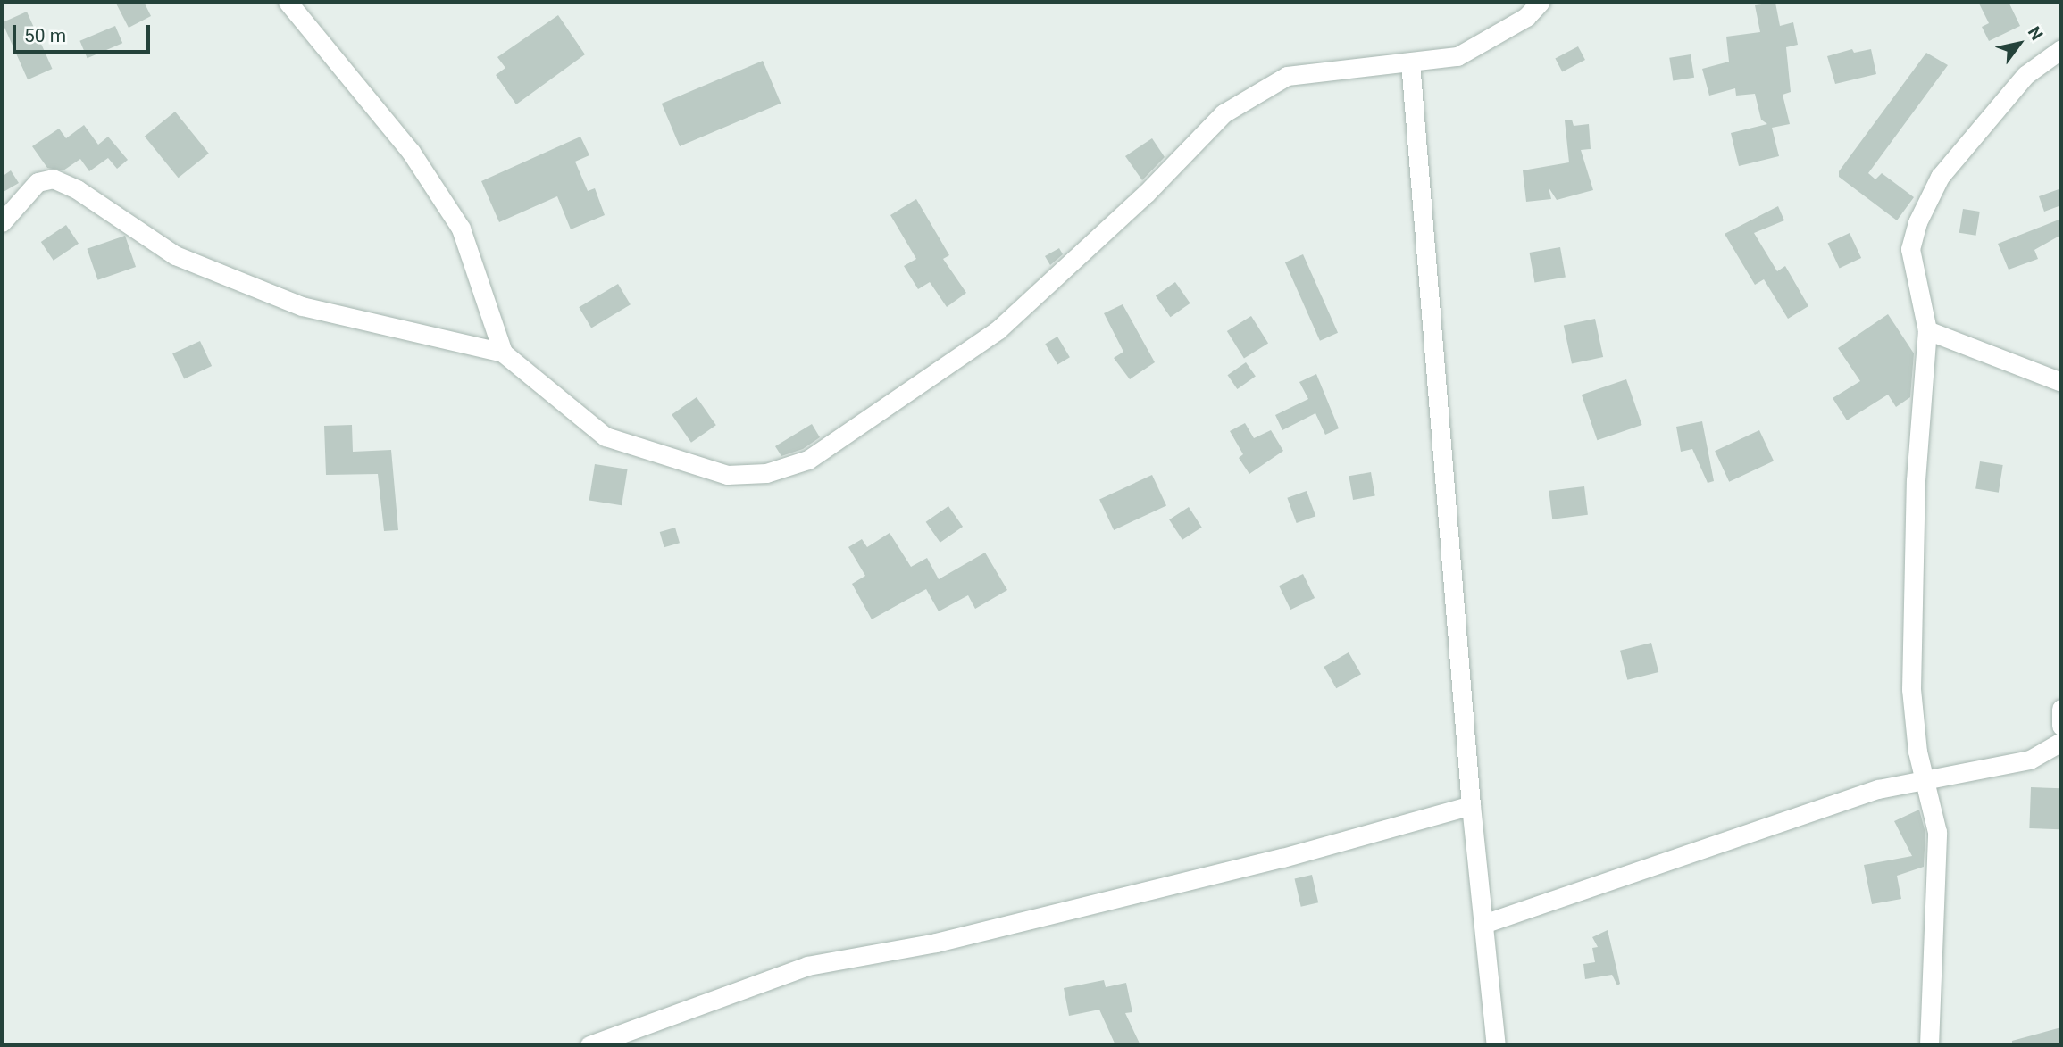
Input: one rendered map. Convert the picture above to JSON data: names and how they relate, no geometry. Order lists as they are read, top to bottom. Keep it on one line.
{"scale_bar":"50 m","north":"top right"}
